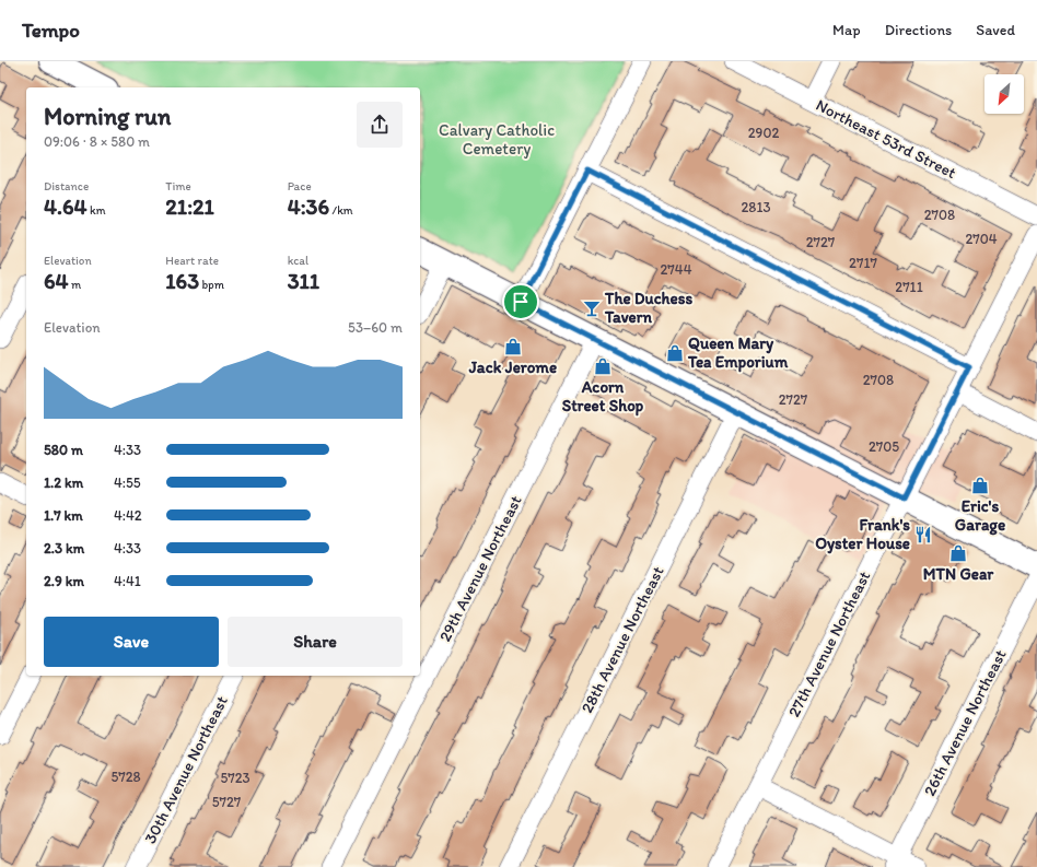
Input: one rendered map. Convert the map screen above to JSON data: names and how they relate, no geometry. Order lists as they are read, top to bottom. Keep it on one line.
{"streets":{"street":["Northeast 53rd Street","29th Avenue Northeast","28th Avenue Northeast","27th Avenue Northeast","26th Avenue Northeast","30th Avenue Northeast"]},"parks":["Calvary Catholic Cemetery"],"places":{"bar":["The Duchess Tavern"],"shop":["Jack Jerome","Queen Mary Tea Emporium","Acorn Street Shop","Eric's Garage","MTN Gear"],"restaurant":["Frank's Oyster House"]},"house_numbers":["2902","2813","2708","2704","2727","2717","2744","2711","2708","2727","2705","5728","5723","5727"],"north":"bottom left","page":{"header":"Tempo","nav":["Map","Directions","Saved"],"heading":["Morning run","09:06 · 8 × 580 m"],"stats":[["Distance","4.64 km"],["Time","21:21"],["Pace","4:36 /km"],["Elevation","64 m"],["Heart rate","163 bpm"],["kcal","311"]],"chart":["Elevation","53–60 m"],"list":[{"name":"580 m","note":"4:33"},{"name":"1.2 km","note":"4:55"},{"name":"1.7 km","note":"4:42"},{"name":"2.3 km","note":"4:33"},{"name":"2.9 km","note":"4:41"}],"buttons":["Save","Share"]}}
